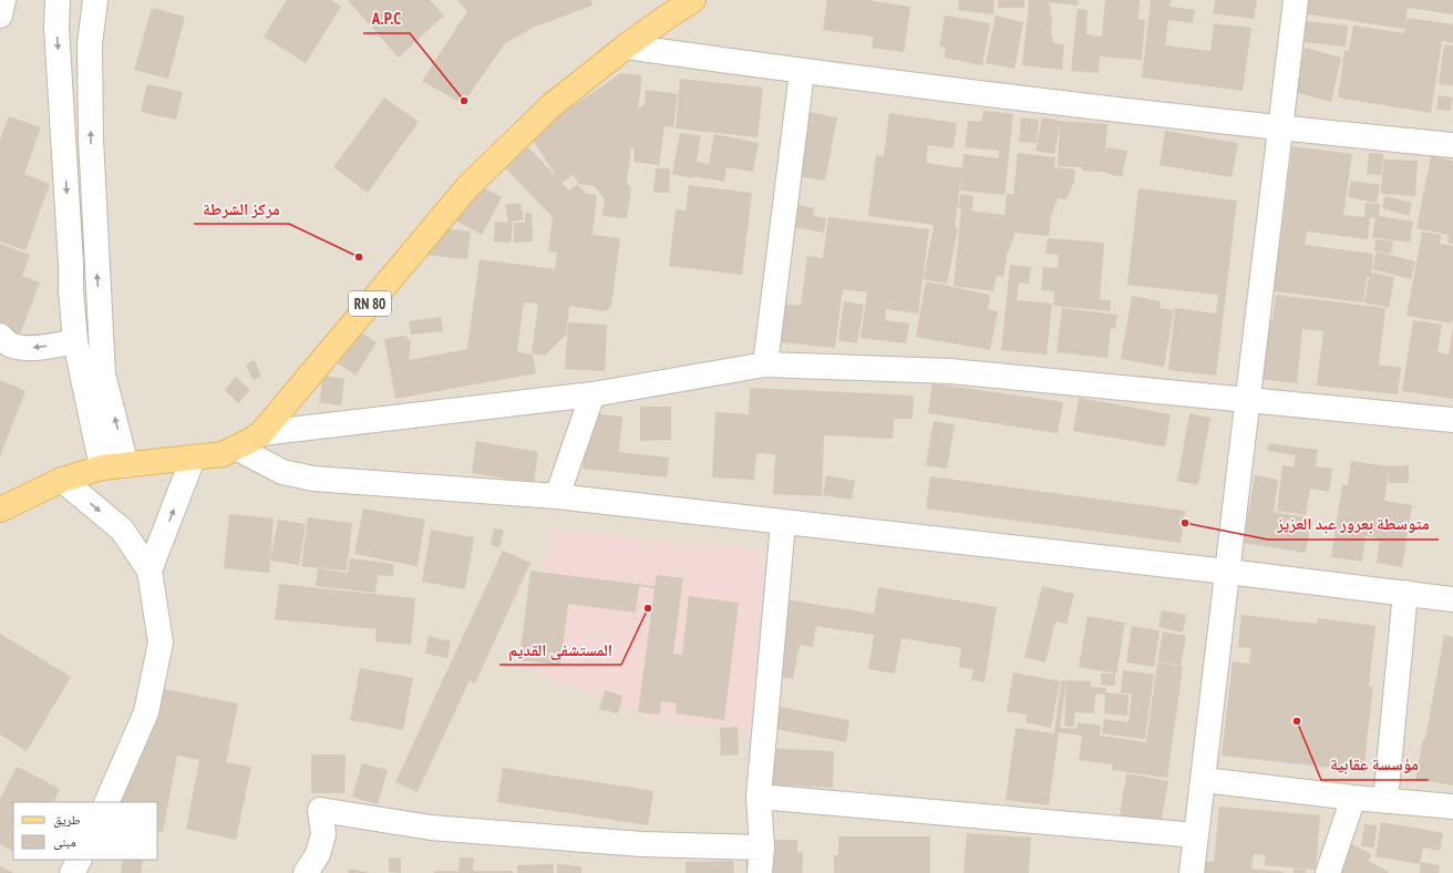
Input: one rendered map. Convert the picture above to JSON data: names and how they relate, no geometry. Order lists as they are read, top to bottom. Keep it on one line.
{"streets":{"main road":["RN 80"]},"places":["A.P.C","مركز الشرطة","متوسطة بعرور عبد العزيز","المستشفى القديم","مؤسسة عقابية"],"legend":["طريق","مبنى"]}
